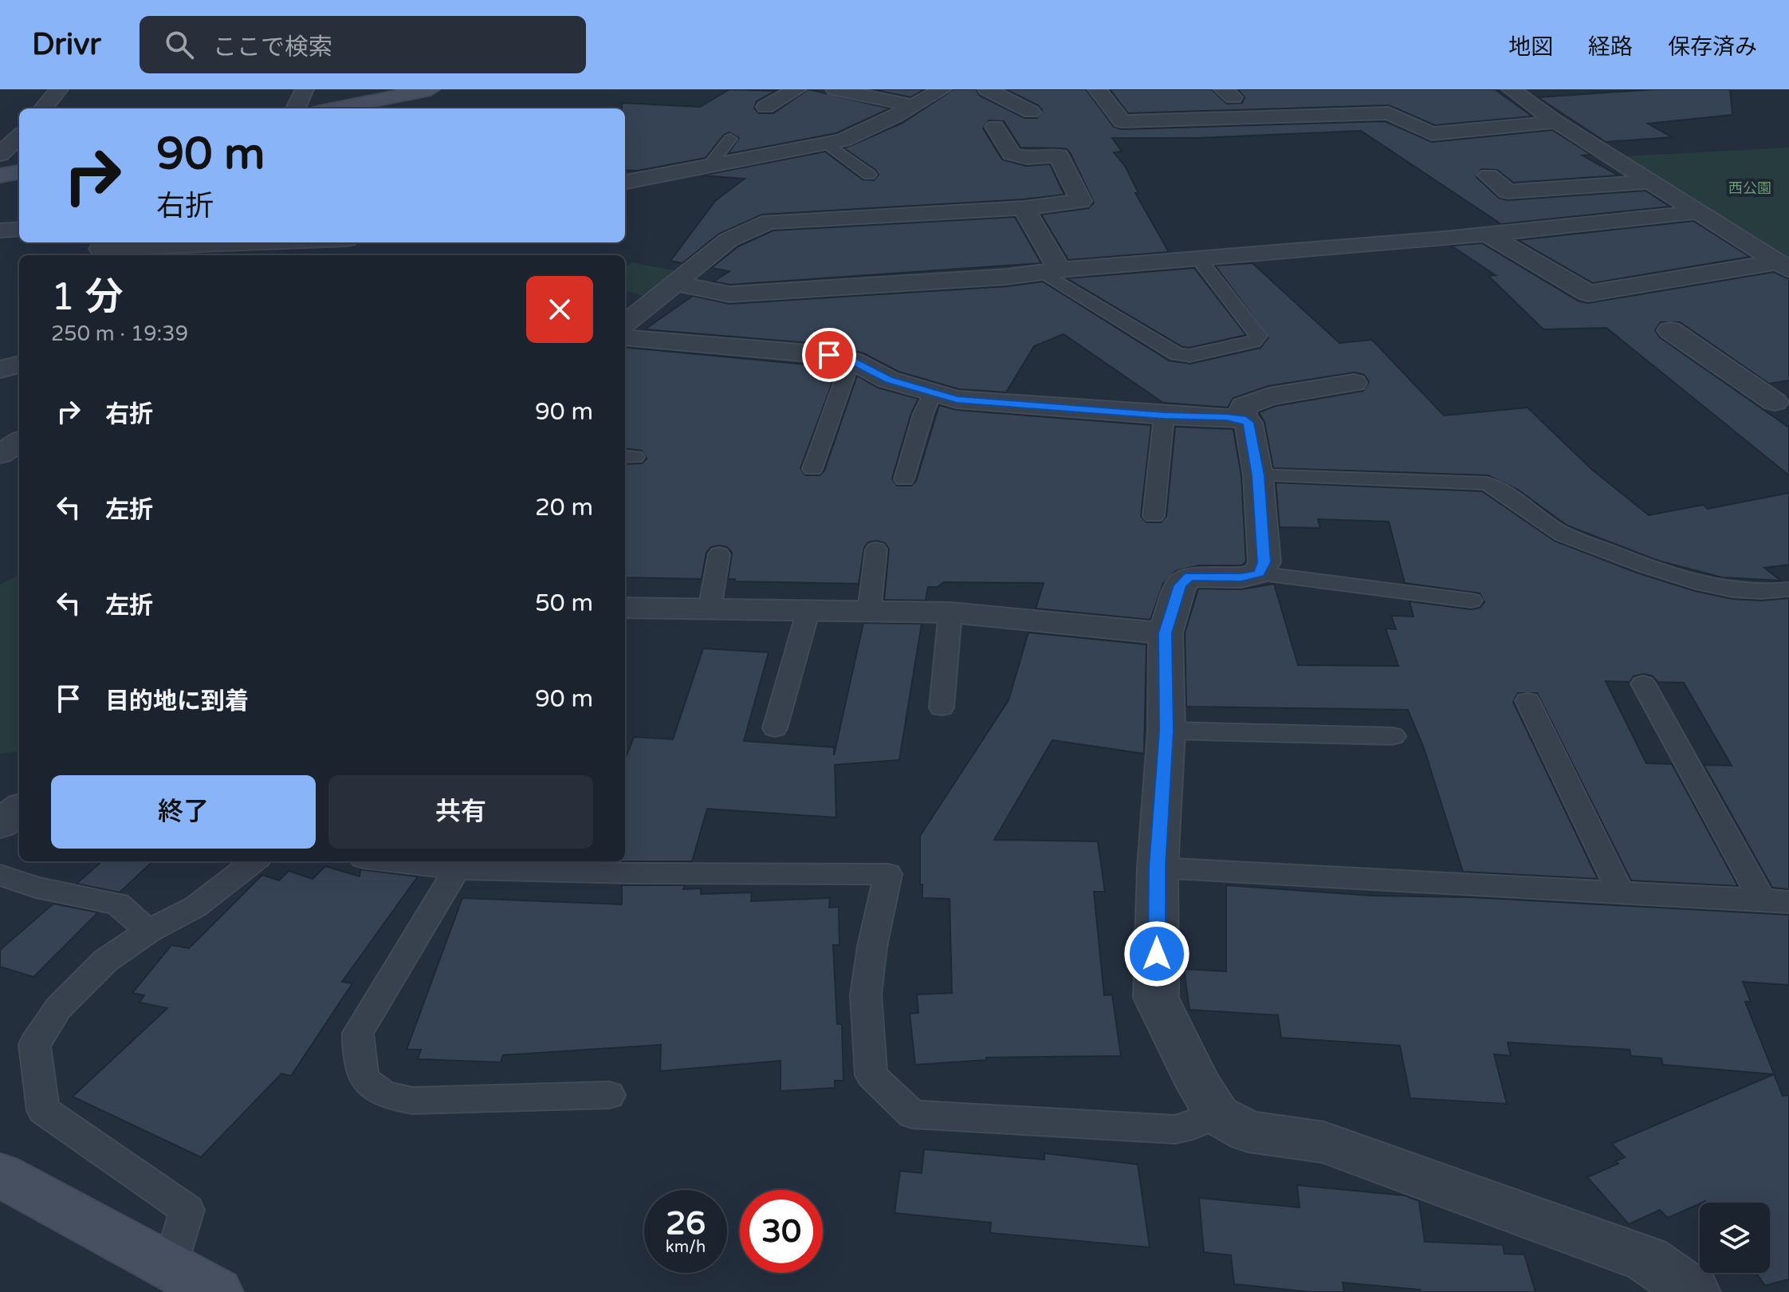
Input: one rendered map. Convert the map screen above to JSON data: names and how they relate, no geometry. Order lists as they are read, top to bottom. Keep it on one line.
{"parks":["西公園"],"page":{"header":"Drivr","search":"ここで検索","nav":["地図","経路","保存済み"],"turn":["90 m","右折"],"heading":["1 分","250 m · 19:39"],"list":[{"name":"右折","value":"90 m"},{"name":"左折","value":"20 m"},{"name":"左折","value":"50 m"},{"name":"目的地に到着","value":"90 m"}],"buttons":["終了","共有"],"speed":"26 km/h","limit":"30"}}
